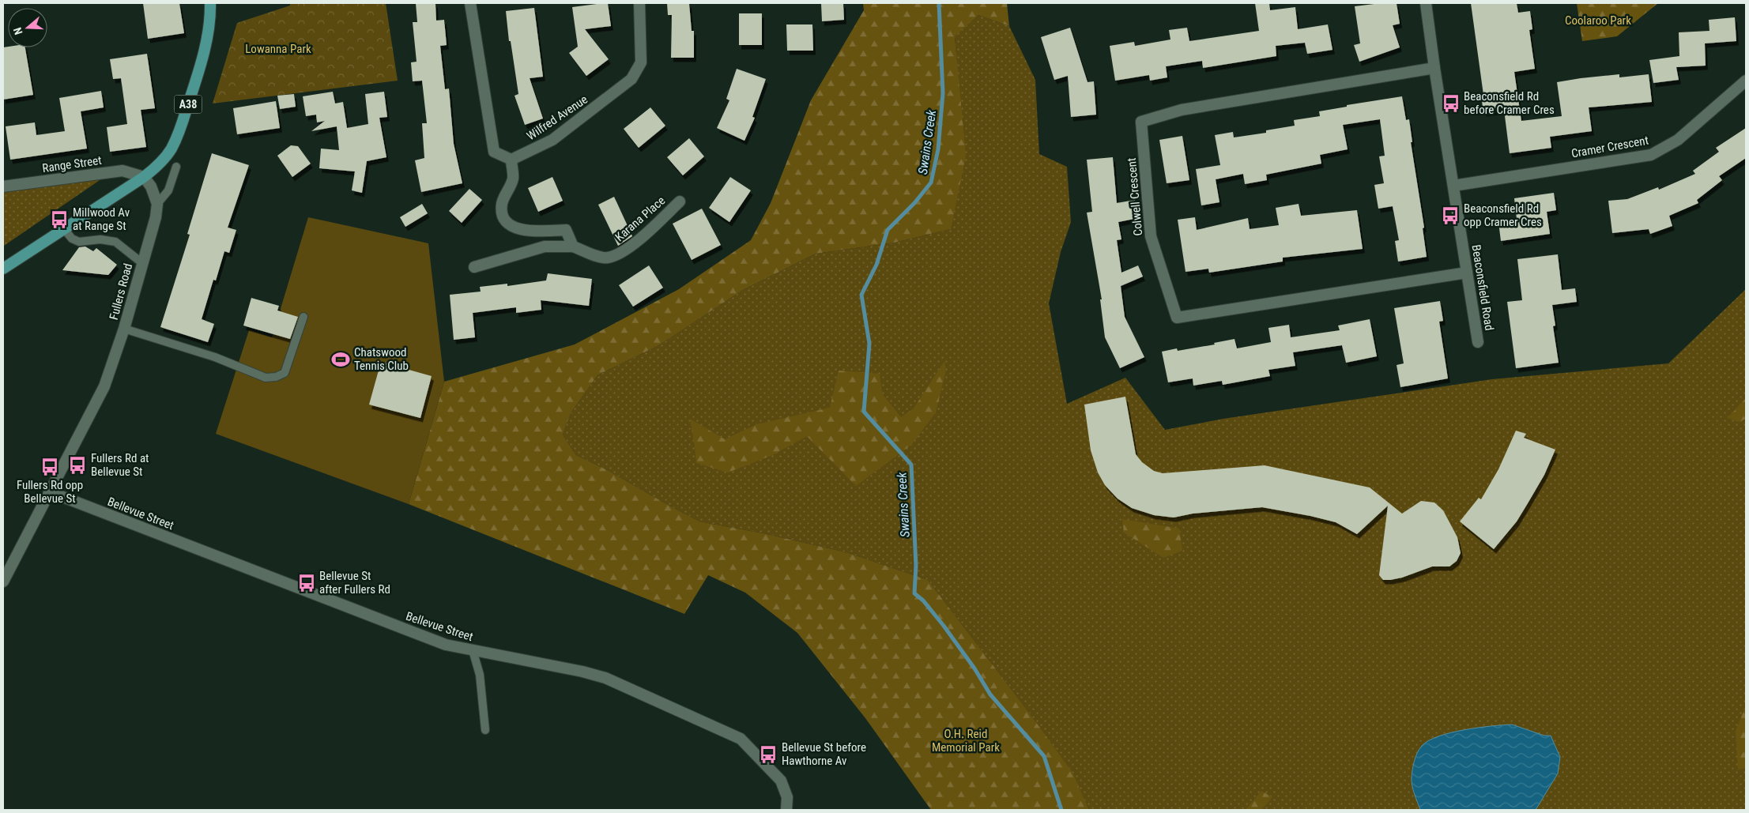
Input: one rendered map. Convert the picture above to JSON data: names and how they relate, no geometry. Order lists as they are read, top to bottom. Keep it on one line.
{"streets":{"main road":["A38"],"street":["Wilfred Avenue","Cramer Crescent","Range Street","Colwell Crescent","Karana Place","Beaconsfield Road","Fullers Road","Bellevue Street"]},"crossings":[["A38","Range Street"],["Cramer Crescent","Beaconsfield Road"],["Colwell Crescent","Beaconsfield Road"],["Fullers Road","Bellevue Street"]],"water":["Swains Creek"],"parks":["Coolaroo Park","Lowanna Park","O.H. Reid Memorial Park"],"places":{"bus stop":["Beaconsfield Rd before Cramer Cres","Beaconsfield Rd opp Cramer Cres","Millwood Av at Range St","Fullers Rd at Bellevue St","Fullers Rd opp Bellevue St","Bellevue St after Fullers Rd","Bellevue St before Hawthorne Av"],"sports":["Chatswood Tennis Club"]},"north":"left"}
